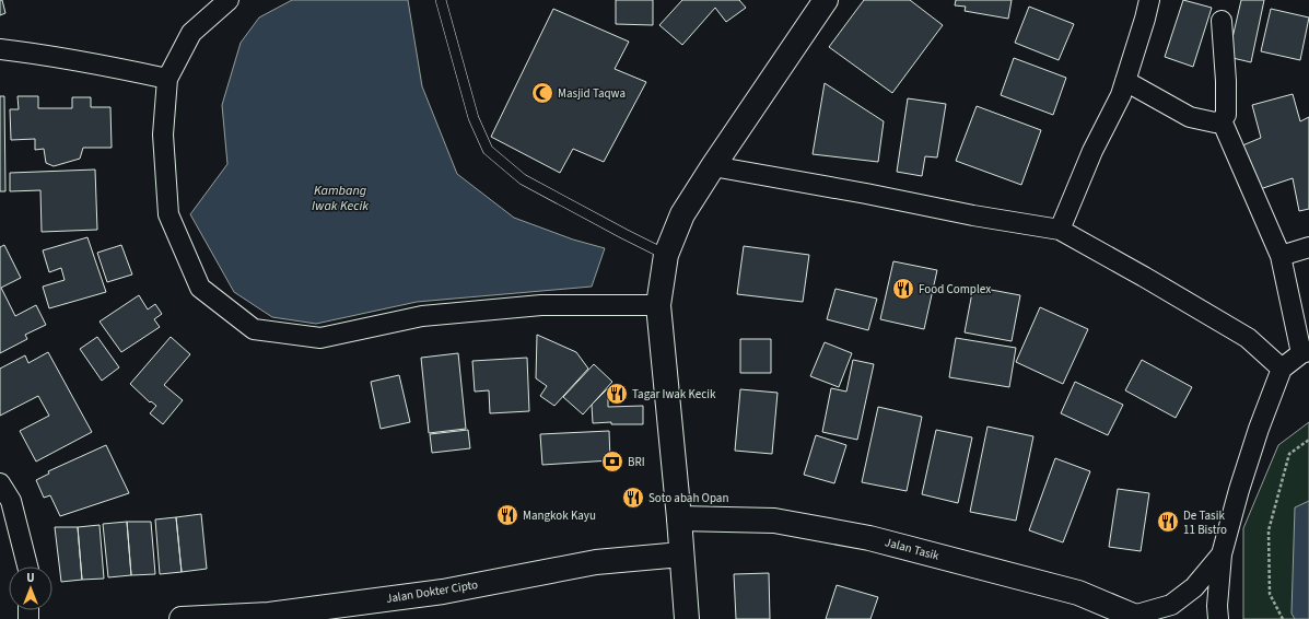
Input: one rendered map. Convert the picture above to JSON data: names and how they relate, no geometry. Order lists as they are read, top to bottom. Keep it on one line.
{"streets":{"main road":["Jalan Tasik","Jalan Dokter Cipto"]},"water":["Kambang Iwak Kecik"],"places":{"mosque":["Masjid Taqwa"],"restaurant":["Food Complex","Tagar Iwak Kecik","Soto abah Opan","Mangkok Kayu","De Tasik 11 Bistro"],"bank":["BRI"]},"north":"top"}
